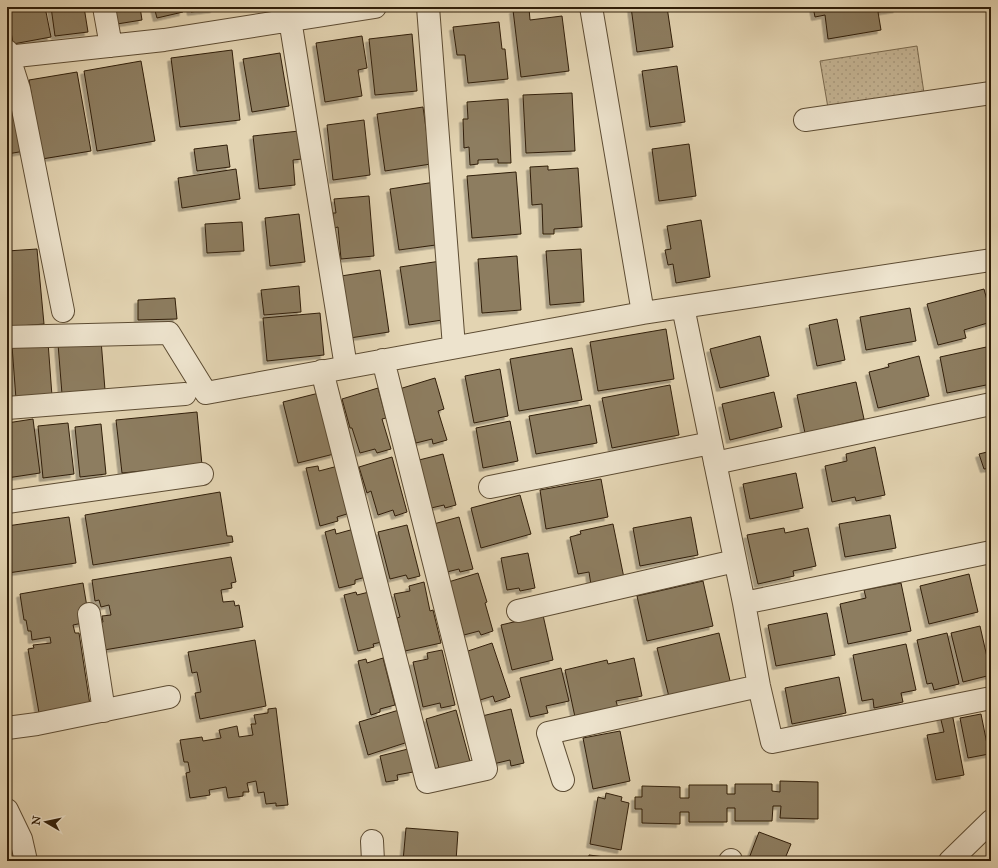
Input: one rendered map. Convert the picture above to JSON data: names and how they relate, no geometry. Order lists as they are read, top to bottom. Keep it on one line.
{"north":"left"}
